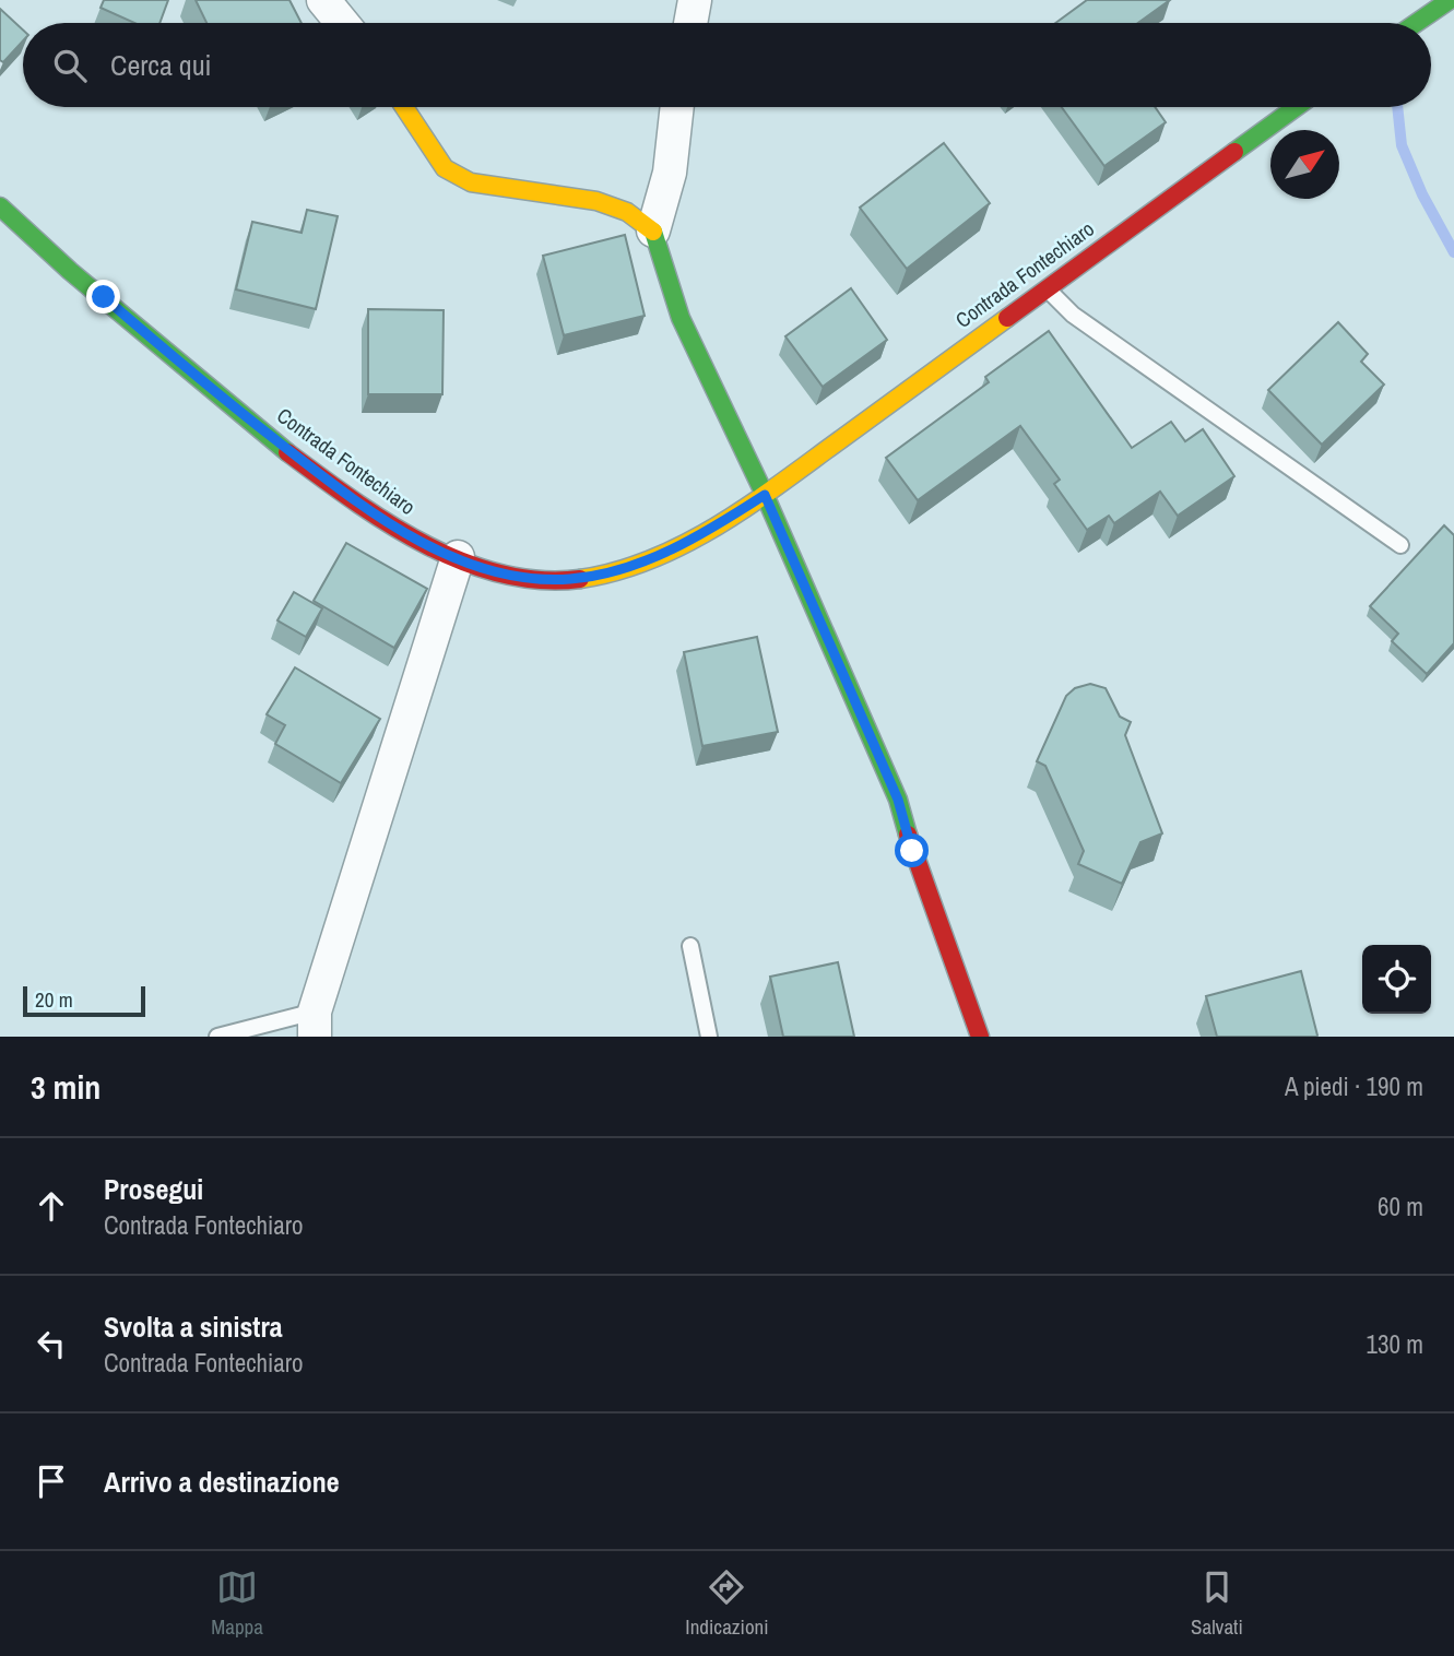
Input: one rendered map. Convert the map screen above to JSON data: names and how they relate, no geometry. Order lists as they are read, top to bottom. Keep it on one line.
{"streets":{"main road":["Contrada Fontechiaro"]},"scale_bar":"20 m","north":"top right","page":{"search":"Cerca qui","scale":"20 m","heading":["3 min","A piedi · 190 m"],"list":[["Prosegui","Contrada Fontechiaro","60 m"],["Svolta a sinistra","Contrada Fontechiaro","130 m"],"Arrivo a destinazione"],"nav":["Mappa","Indicazioni","Salvati"]}}
